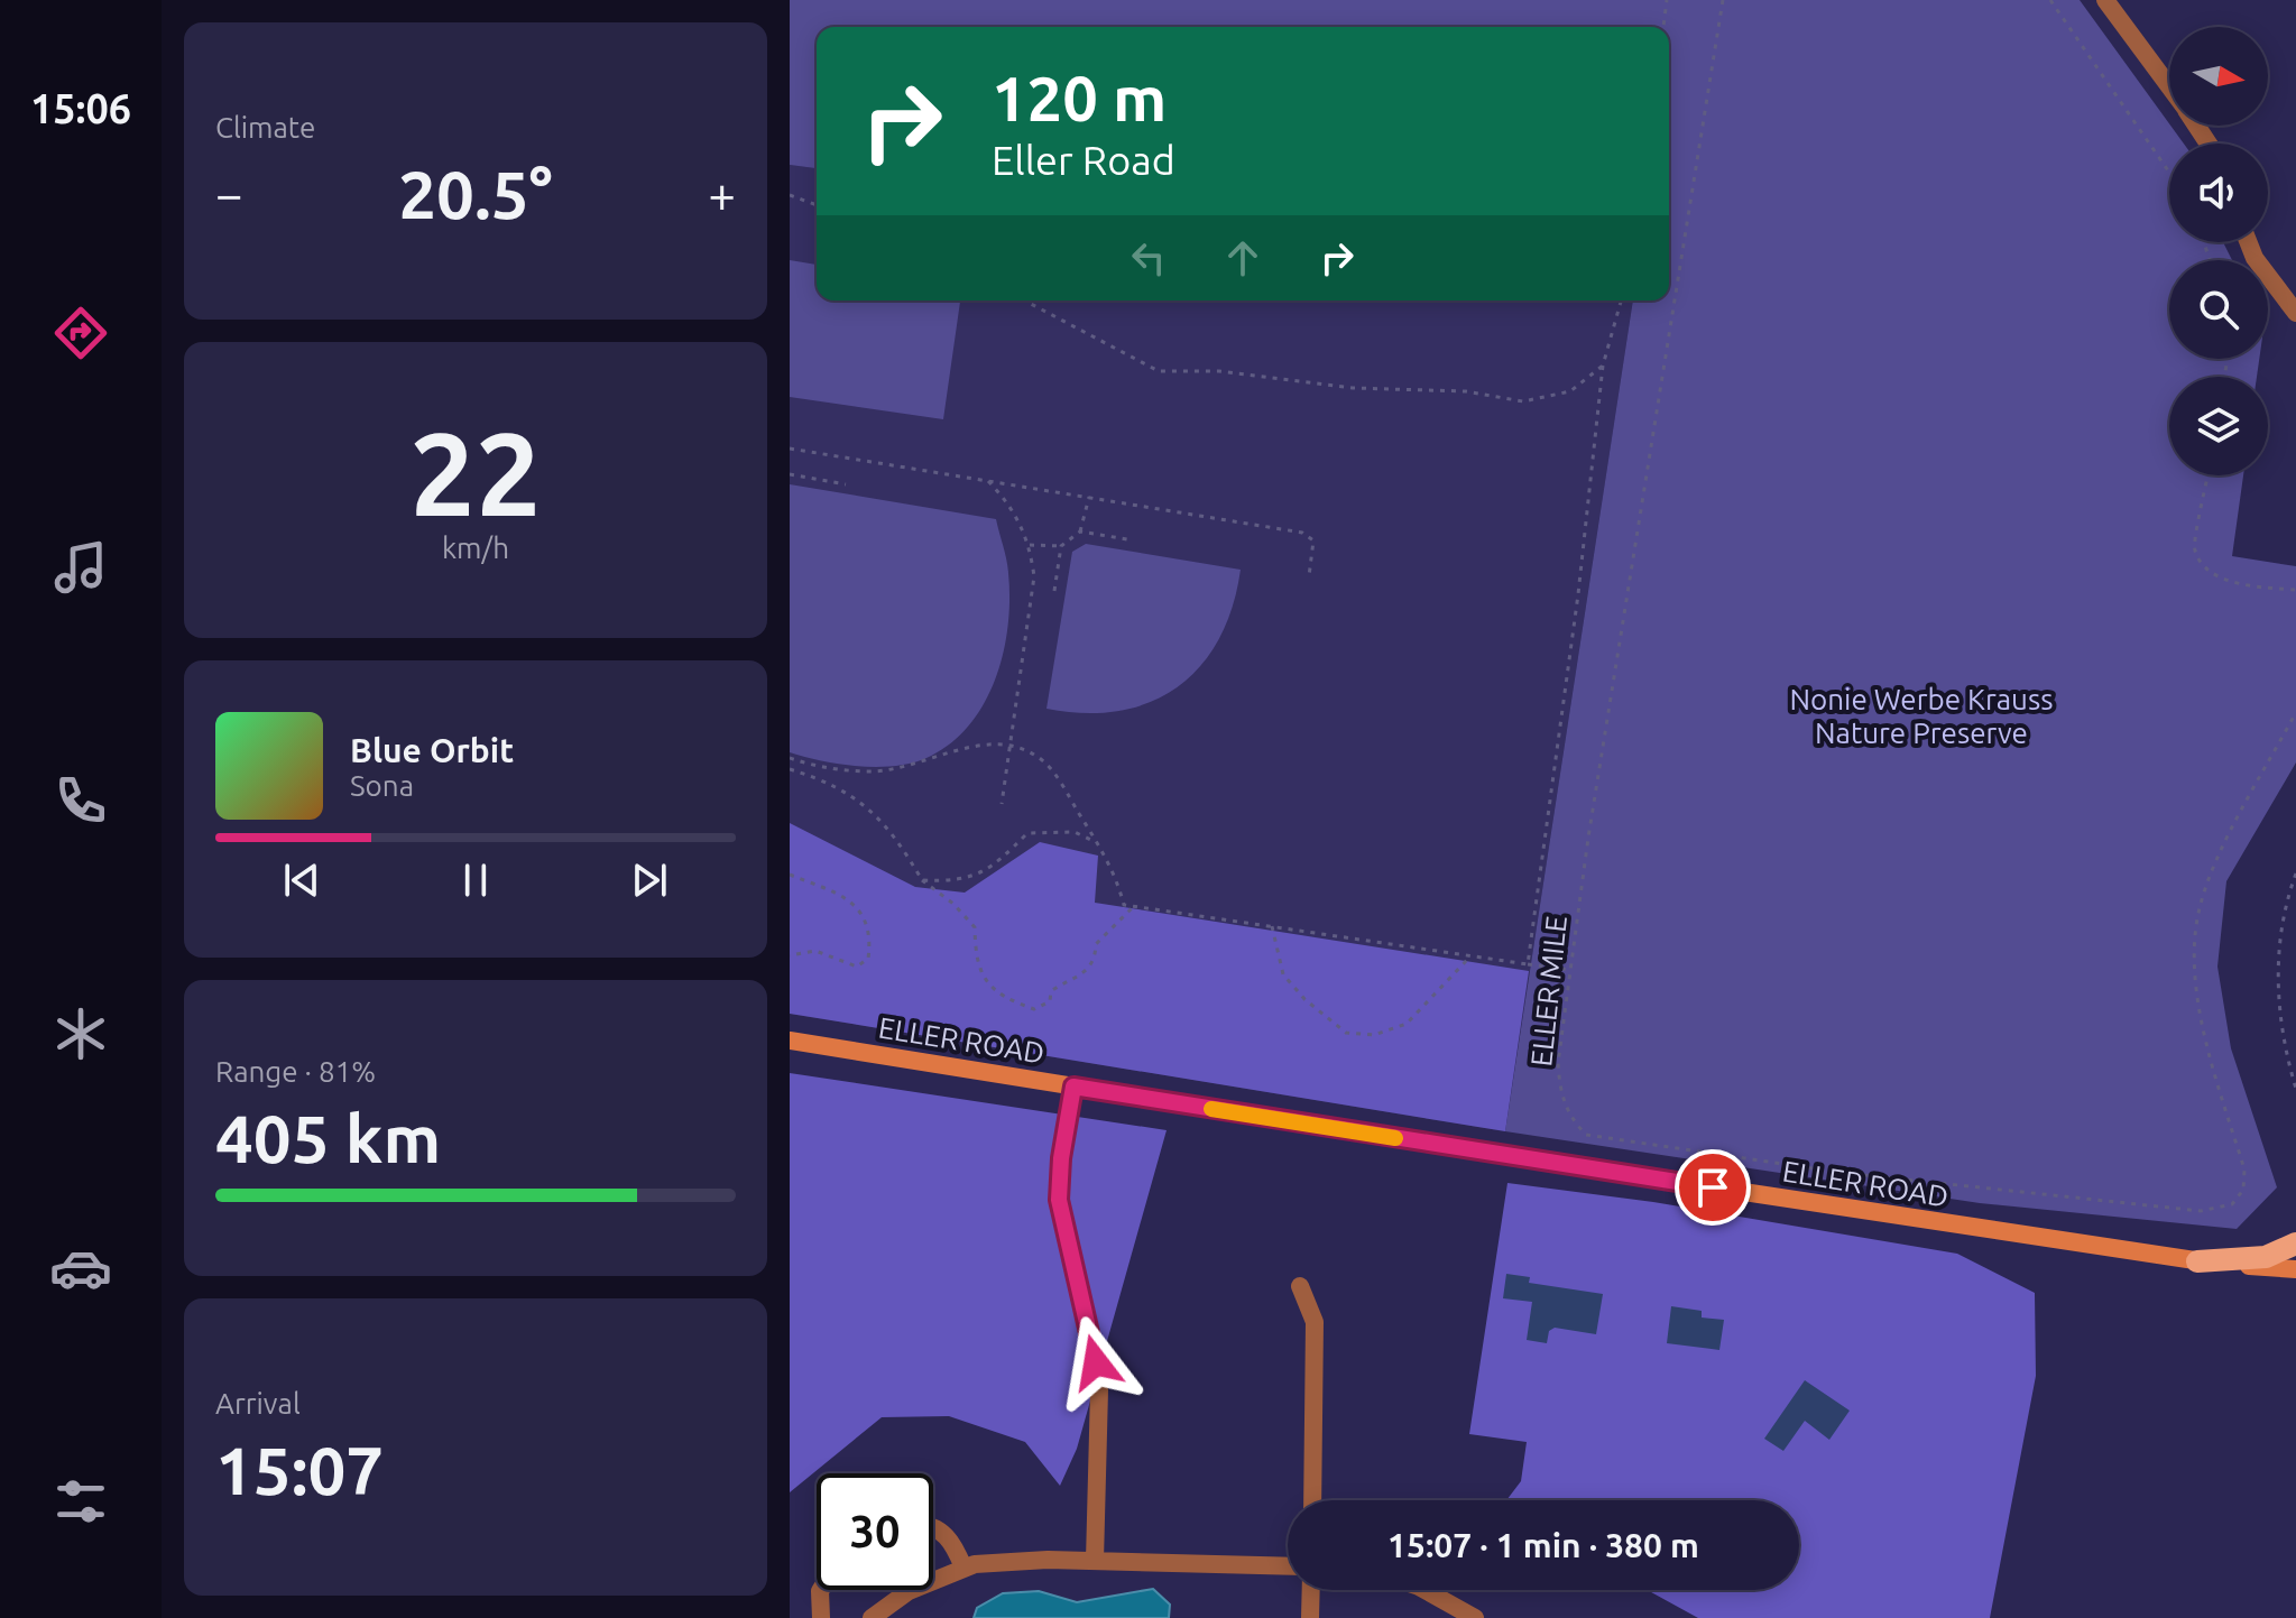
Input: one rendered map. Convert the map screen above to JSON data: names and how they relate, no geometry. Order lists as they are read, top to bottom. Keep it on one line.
{"streets":{"street":["ELLER ROAD"],"path":["ELLER MILE"]},"parks":["Nonie Werbe Krauss Nature Preserve"],"north":"right","page":{"tabs":"15:06","tile":["Climate",["22","km/h"],["Range · 81%","405 km"],["Arrival","15:07"]],"turn":["120 m","Eller Road"],"heat":["−","20.5°","+"],"song":["Blue Orbit","Sona"],"limit":"30","trip":"15:07 · 1 min · 380 m"}}
